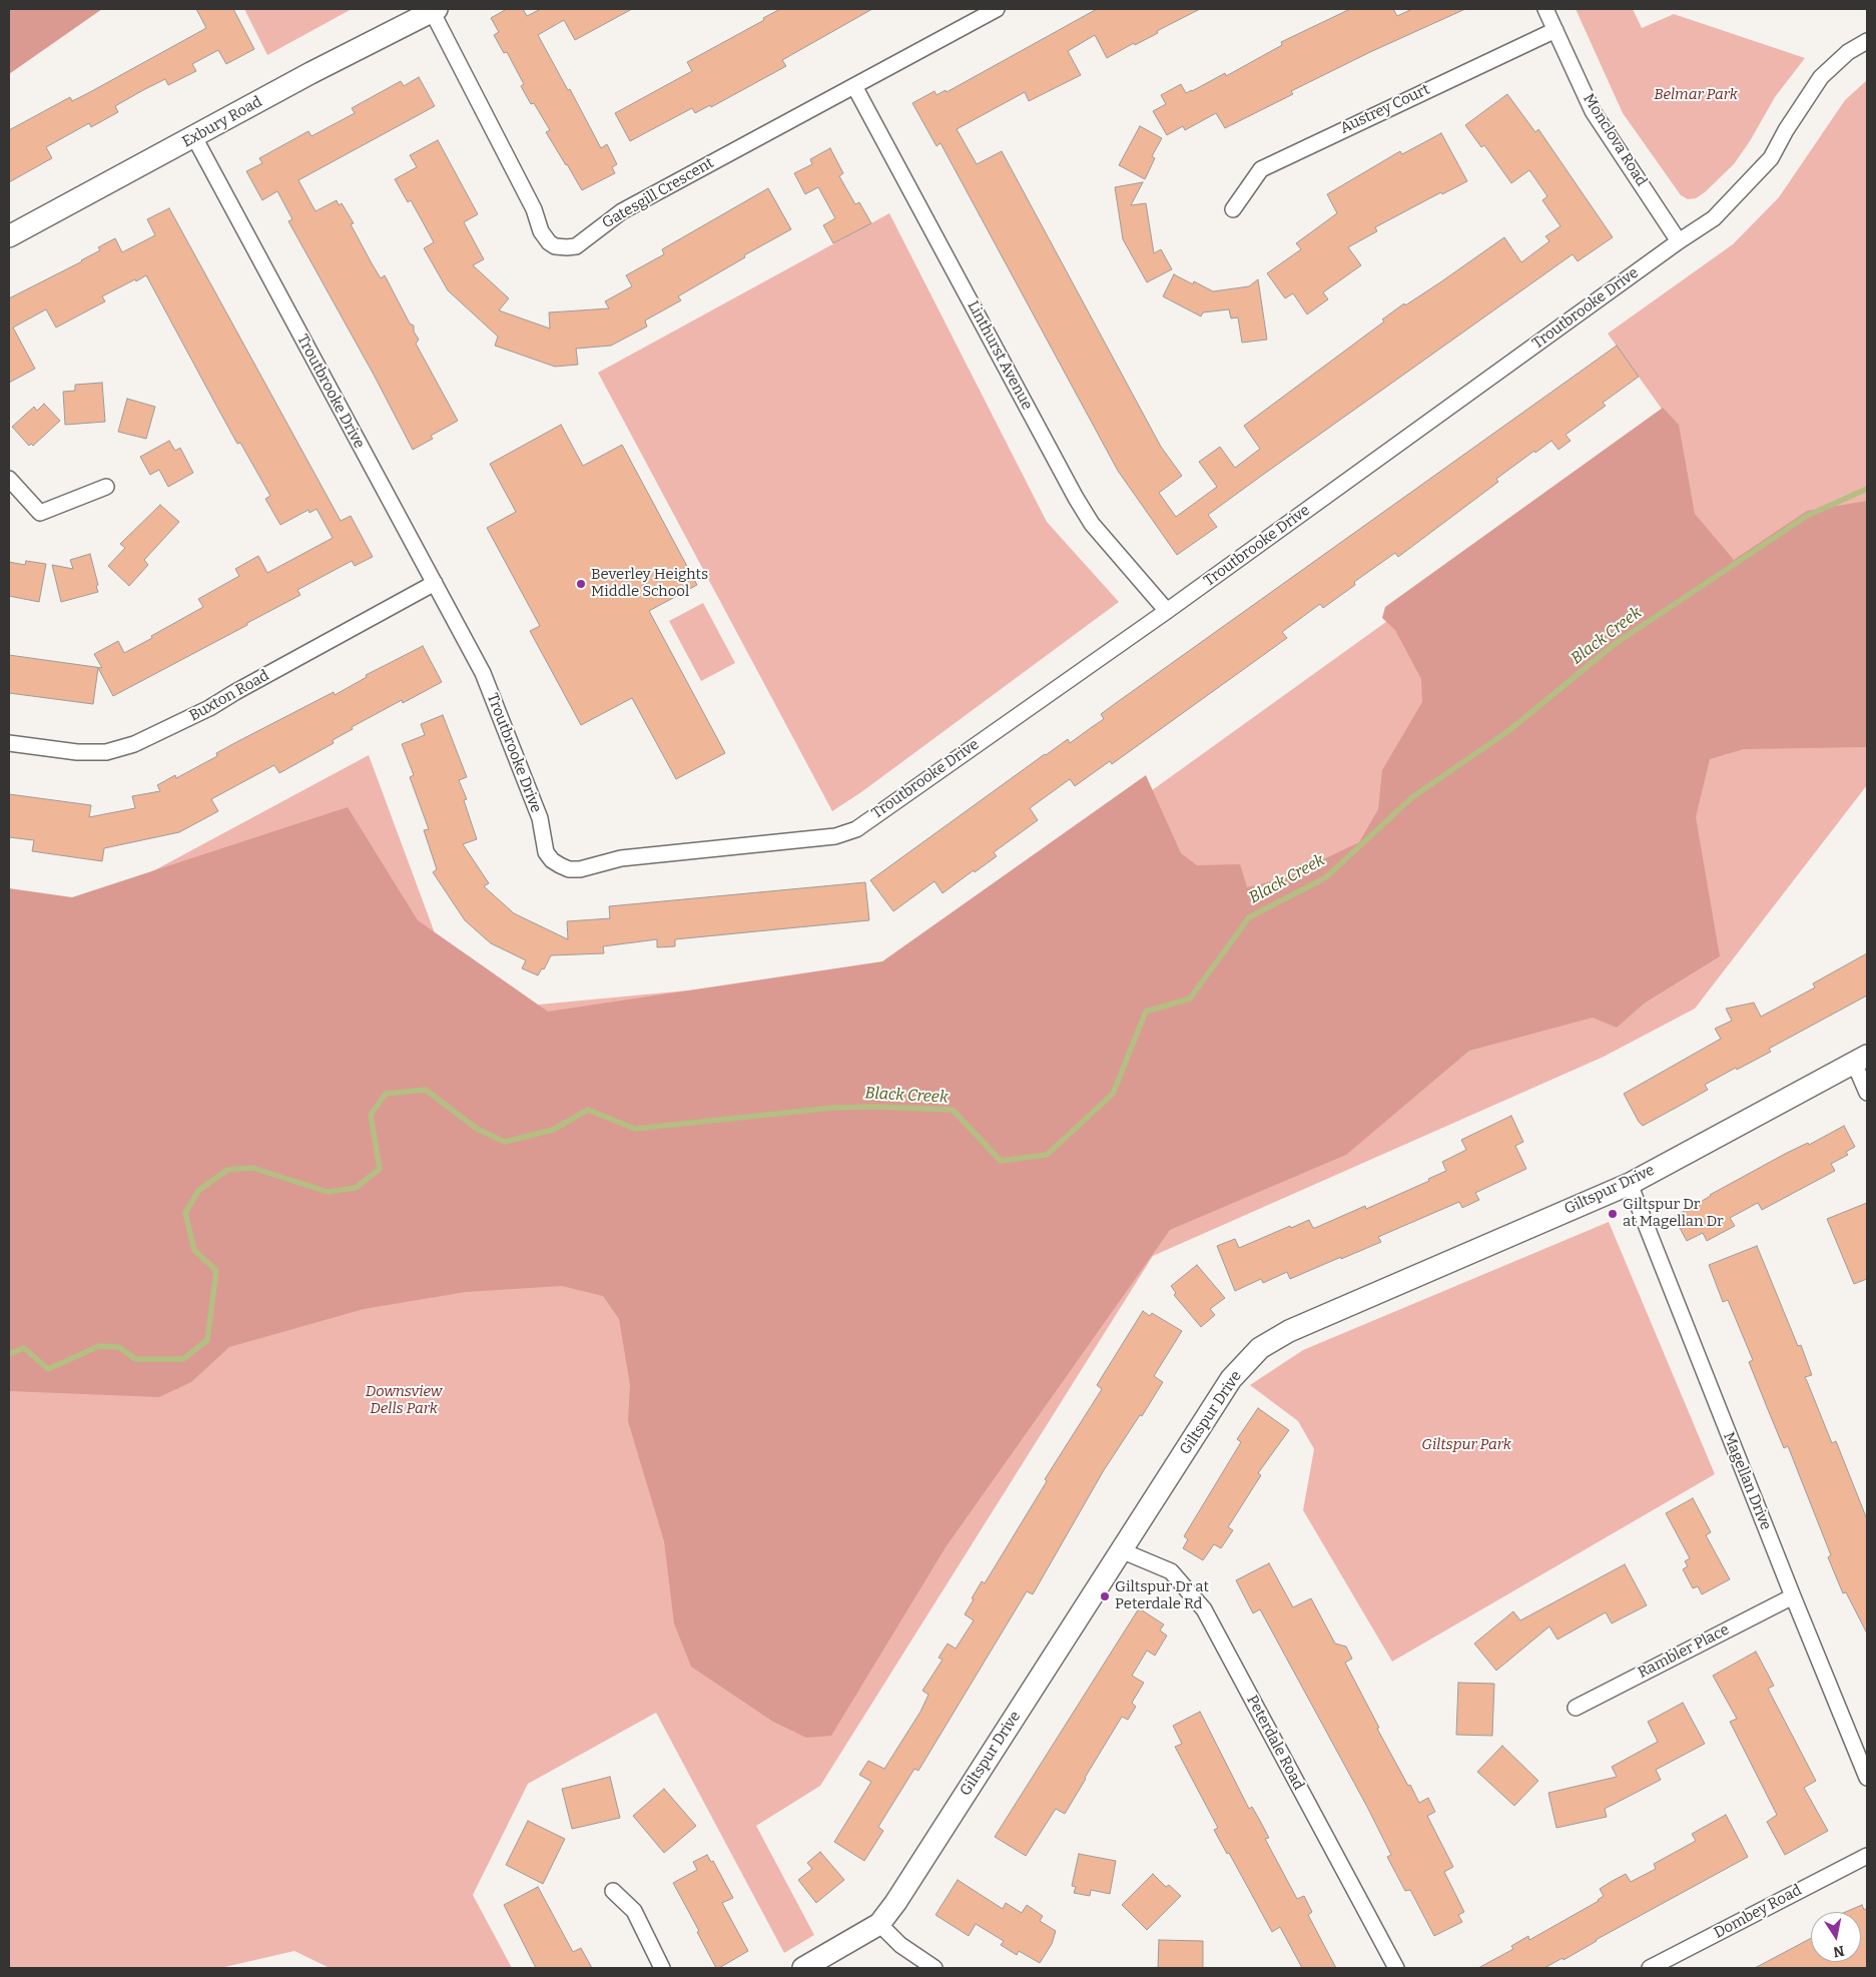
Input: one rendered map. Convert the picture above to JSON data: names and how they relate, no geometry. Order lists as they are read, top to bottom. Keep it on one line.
{"streets":{"street":["Austrey Court","Exbury Road","Monclova Road","Gatesgill Crescent","Troutbrooke Drive","Linthurst Avenue","Buxton Road","Giltspur Drive","Magellan Drive","Rambler Place","Peterdale Road","Dombey Road"]},"crossings":[["Austrey Court","Monclova Road"],["Exbury Road","Gatesgill Crescent"],["Exbury Road","Troutbrooke Drive"],["Monclova Road","Troutbrooke Drive"],["Gatesgill Crescent","Linthurst Avenue"],["Troutbrooke Drive","Linthurst Avenue"],["Troutbrooke Drive","Buxton Road"],["Giltspur Drive","Magellan Drive"],["Giltspur Drive","Peterdale Road"],["Magellan Drive","Rambler Place"]],"water":["Black Creek"],"parks":["Belmar Park","Downsview Dells Park","Giltspur Park"],"places":["Beverley Heights Middle School","Giltspur Dr at Magellan Dr","Giltspur Dr at Peterdale Rd"],"north":"bottom"}
